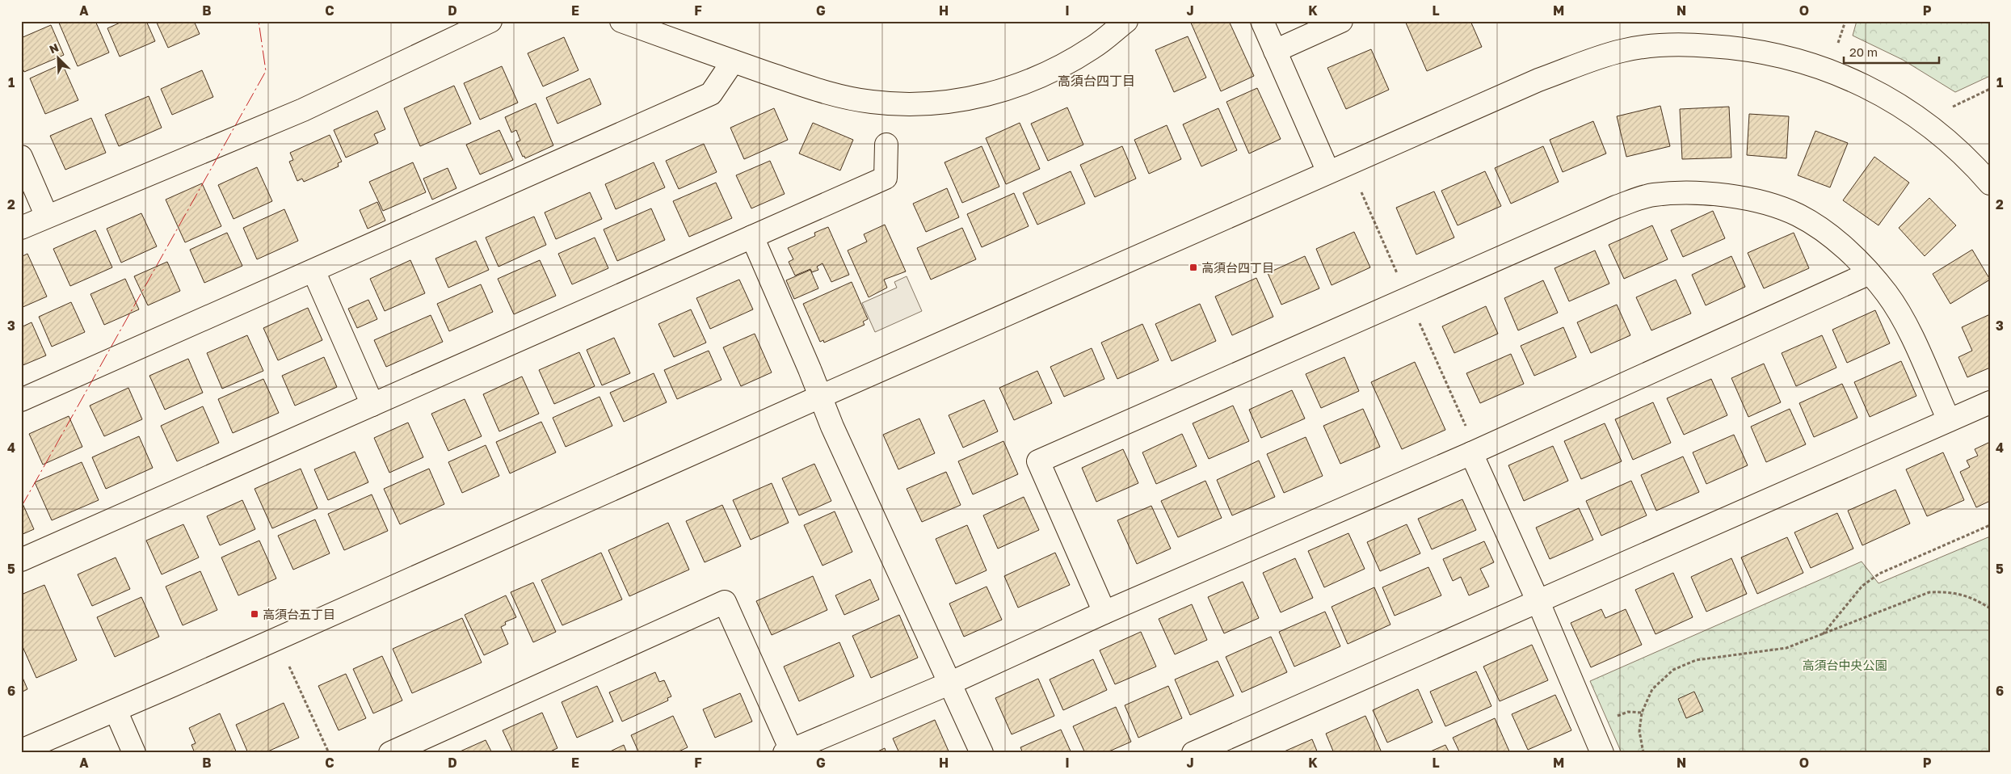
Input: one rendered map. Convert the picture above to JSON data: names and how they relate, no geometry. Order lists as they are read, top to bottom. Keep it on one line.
{"districts":["高須台四丁目"],"parks":["高須台中央公園"],"places":{"transit":["高須台四丁目","高須台五丁目"]},"scale_bar":"20 m","north":"top left","grid":{"columns":["A","B","C","D","E","F","G","H","I","J","K","L","M","N","O","P"],"rows":["1","2","3","4","5","6"]}}
